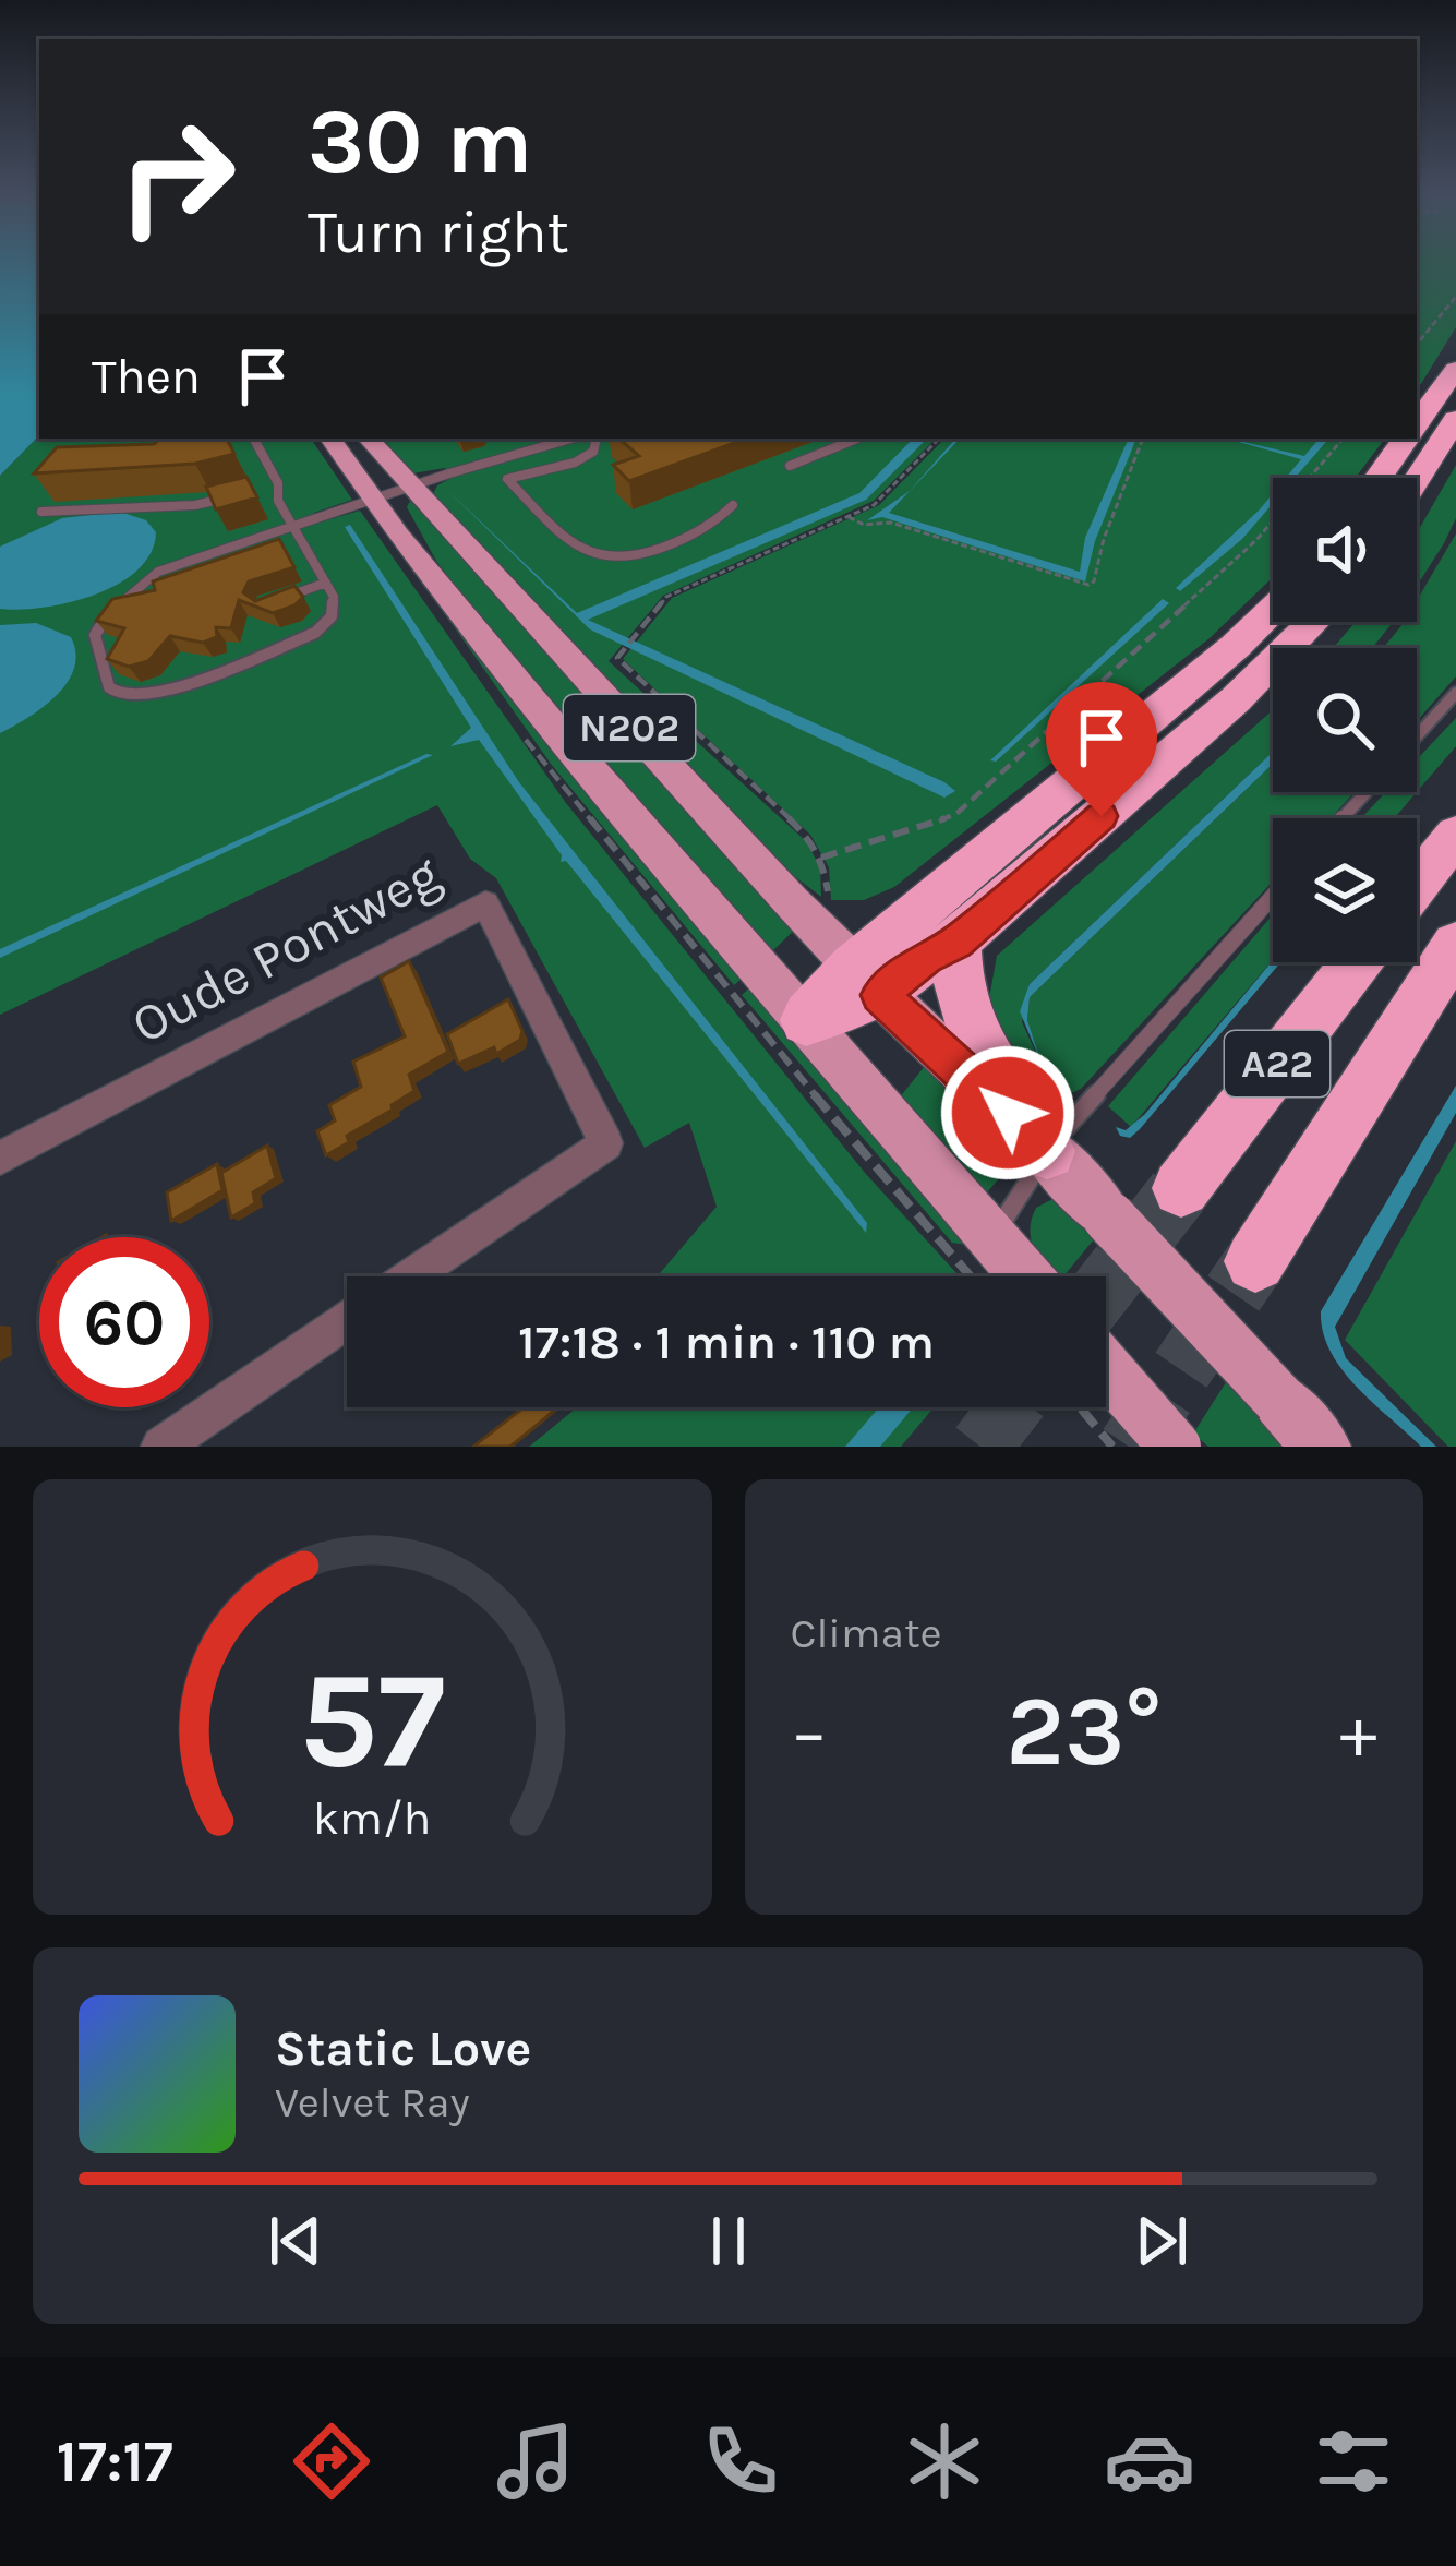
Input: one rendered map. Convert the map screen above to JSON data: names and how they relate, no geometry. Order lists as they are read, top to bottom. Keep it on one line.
{"streets":{"highway":["A22"],"main road":["N202"],"street":["Oude Pontweg"]},"page":{"turn":["30 m","Turn right"],"then":"Then","limit":"60","trip":"17:18 · 1 min · 110 m","tile":"Climate","heat":["−","23°","+"],"song":["Static Love","Velvet Ray"],"tabs":"17:17","gauge":["57","km/h"]}}
